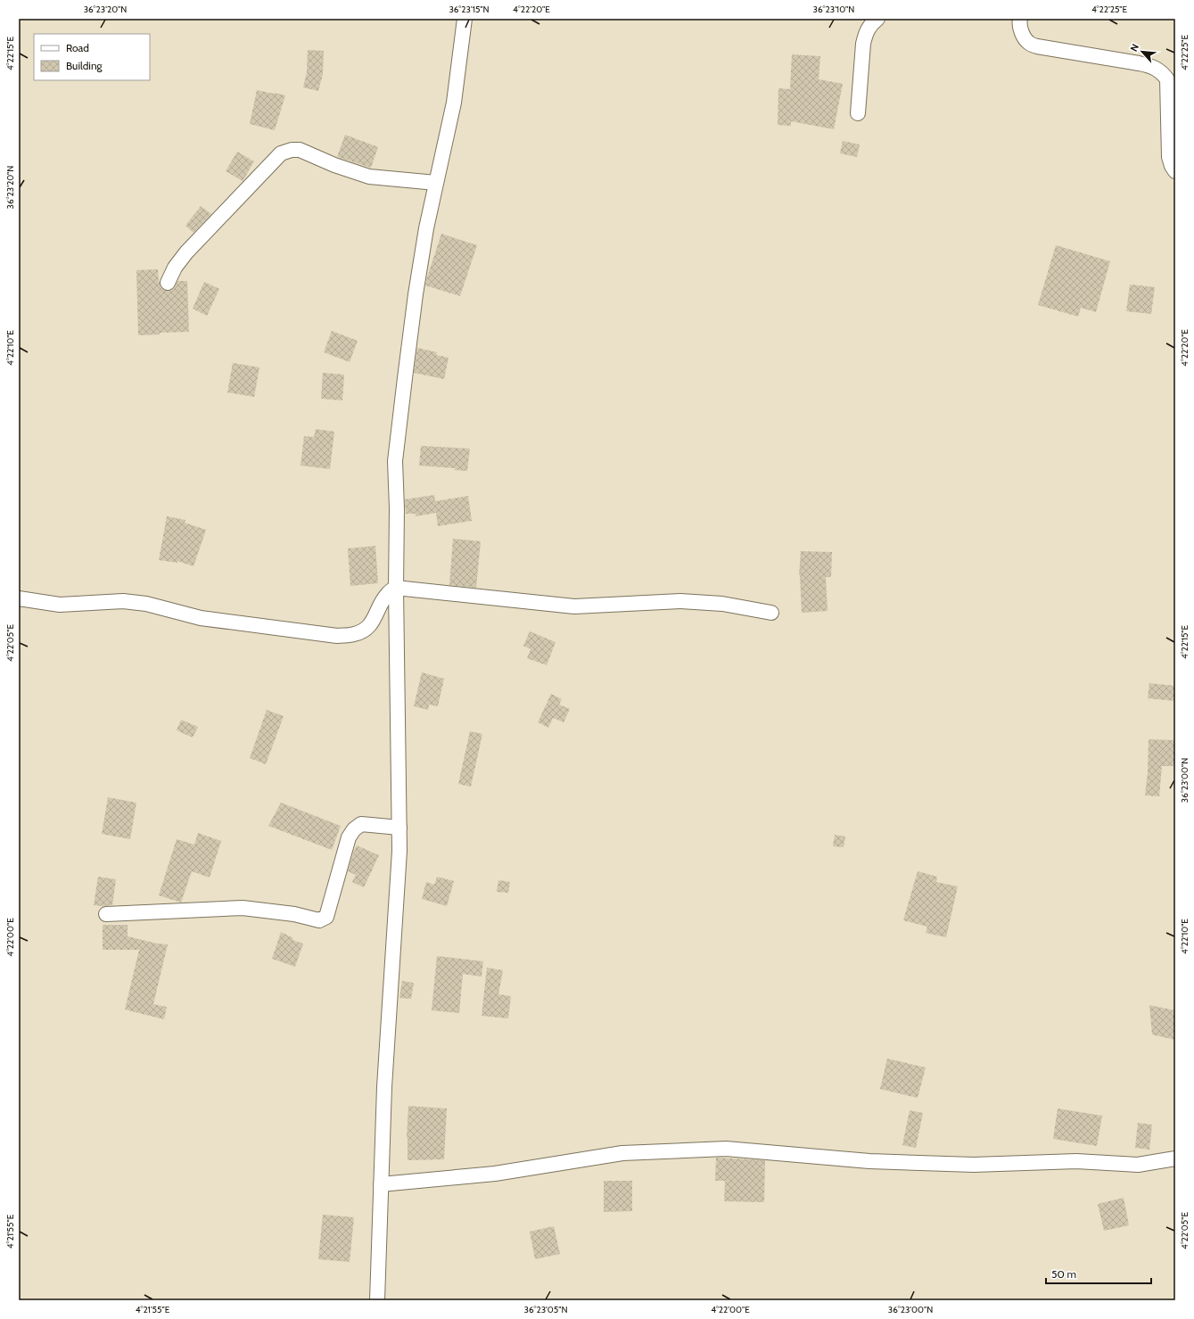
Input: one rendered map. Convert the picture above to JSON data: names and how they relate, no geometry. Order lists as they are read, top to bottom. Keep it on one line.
{"legend":["Road","Building"],"scale_bar":"50 m","north":"top left","coordinates":["36°23'20\"N","36°23'15\"N","4°22'20\"E","36°23'10\"N","4°22'25\"E","4°22'15\"E","4°22'10\"E","4°22'05\"E","36°23'00\"N","4°22'00\"E","4°21'55\"E","36°23'05\"N"]}
